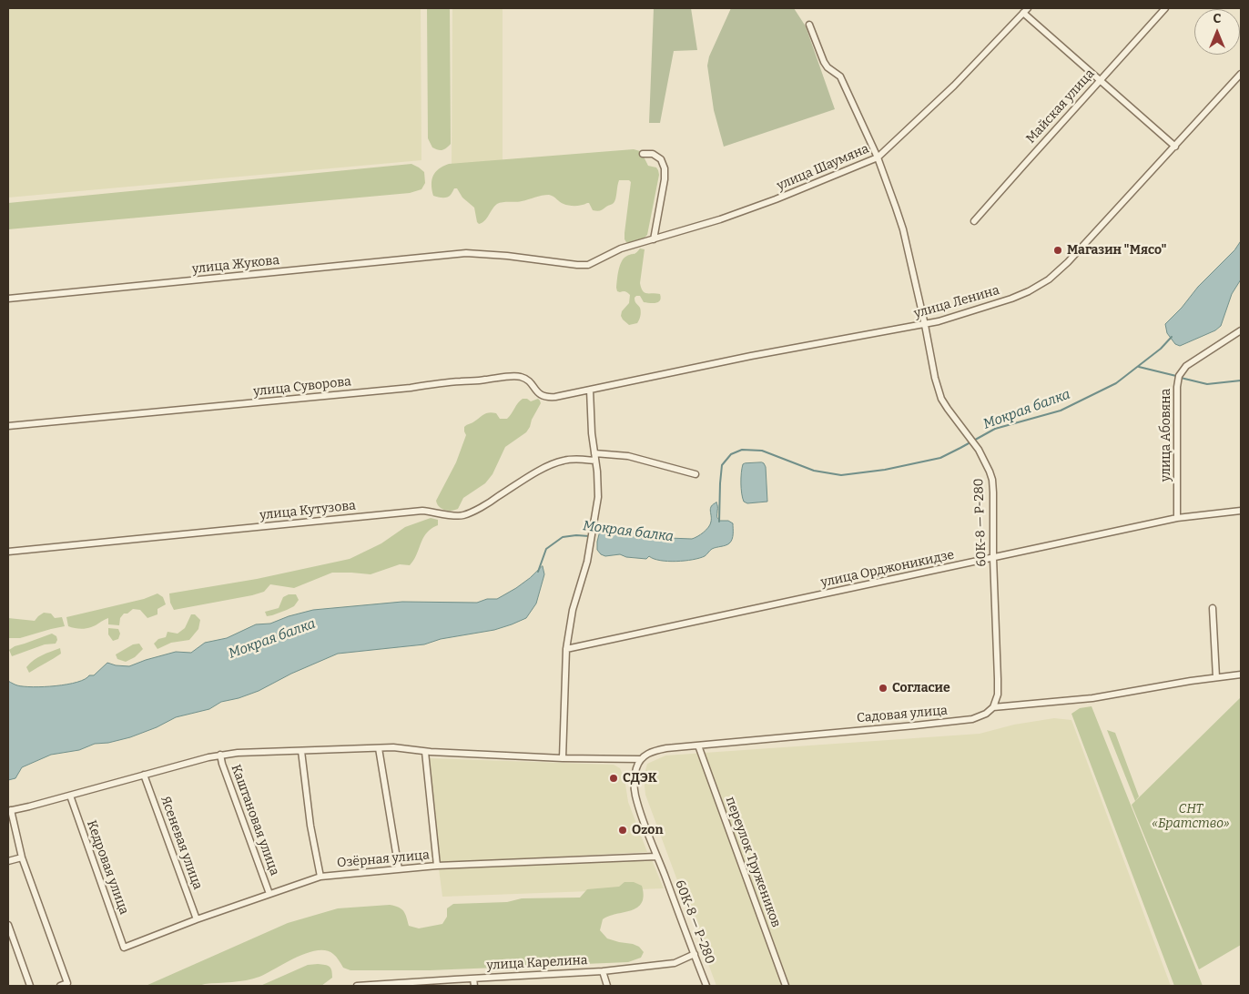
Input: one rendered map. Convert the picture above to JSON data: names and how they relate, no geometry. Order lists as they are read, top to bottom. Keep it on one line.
{"streets":{"street":["Майская улица","улица Шаумяна","улица Жукова","улица Ленина","улица Суворова","улица Абовяна","улица Кутузова","60К-8 — Р-280","улица Орджоникидзе","Садовая улица","Каштановая улица","Ясеневая улица","Озёрная улица","переулок Тружеников","Кедровая улица","улица Карелина"]},"crossings":[["улица Шаумяна","улица Жукова"],["улица Шаумяна","60К-8 — Р-280"],["улица Ленина","улица Суворова"],["улица Ленина","60К-8 — Р-280"],["улица Абовяна","улица Орджоникидзе"],["60К-8 — Р-280","улица Орджоникидзе"],["60К-8 — Р-280","Садовая улица"],["60К-8 — Р-280","Озёрная улица"],["60К-8 — Р-280","улица Карелина"],["Садовая улица","Каштановая улица"],["Садовая улица","Ясеневая улица"],["Садовая улица","переулок Тружеников"],["Садовая улица","Кедровая улица"],["Каштановая улица","Озёрная улица"],["Ясеневая улица","Озёрная улица"],["Озёрная улица","Кедровая улица"]],"water":["Мокрая балка"],"parks":["СНТ «Братство»"],"places":["Магазин \"Мясо\"","Согласие","СДЭК","Ozon"],"north":"top"}
